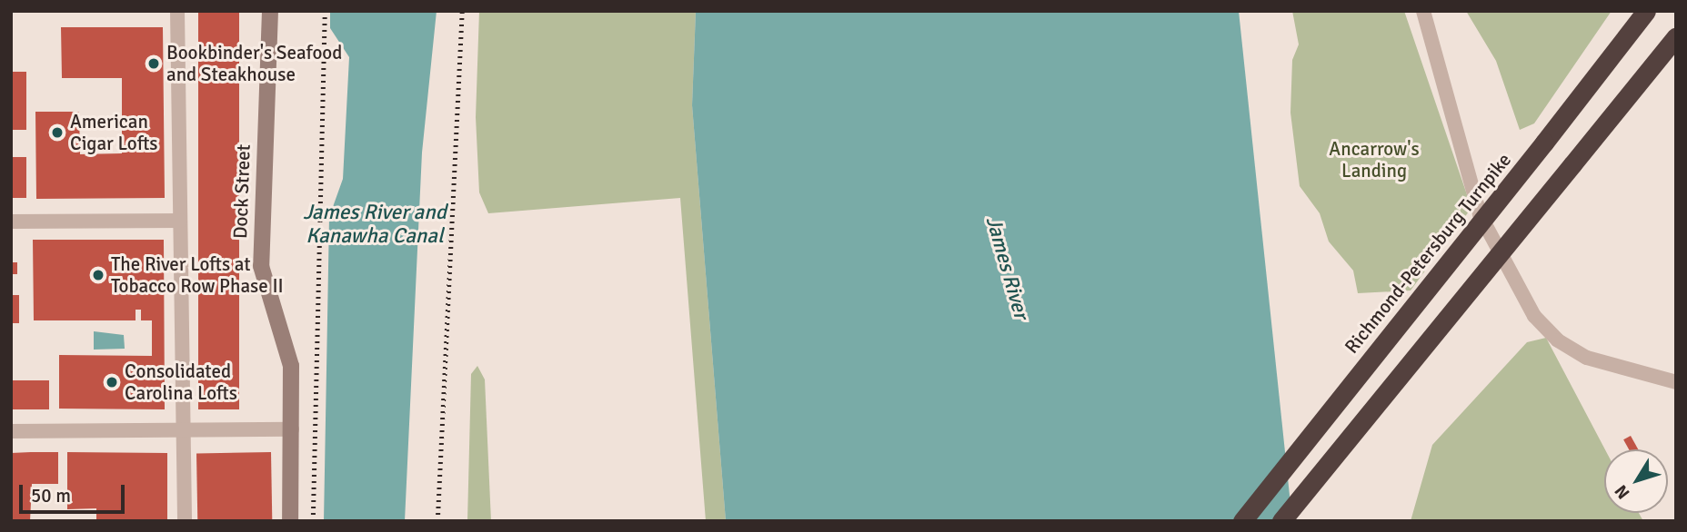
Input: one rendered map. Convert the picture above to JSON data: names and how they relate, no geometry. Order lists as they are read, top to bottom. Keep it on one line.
{"streets":{"highway":["Richmond-Petersburg Turnpike"],"main road":["Dock Street"]},"water":["James River and Kanawha Canal","James River"],"parks":["Ancarrow's Landing"],"places":["Bookbinder's Seafood and Steakhouse","American Cigar Lofts","The River Lofts at Tobacco Row Phase II","Consolidated Carolina Lofts"],"scale_bar":"50 m","north":"bottom left"}
